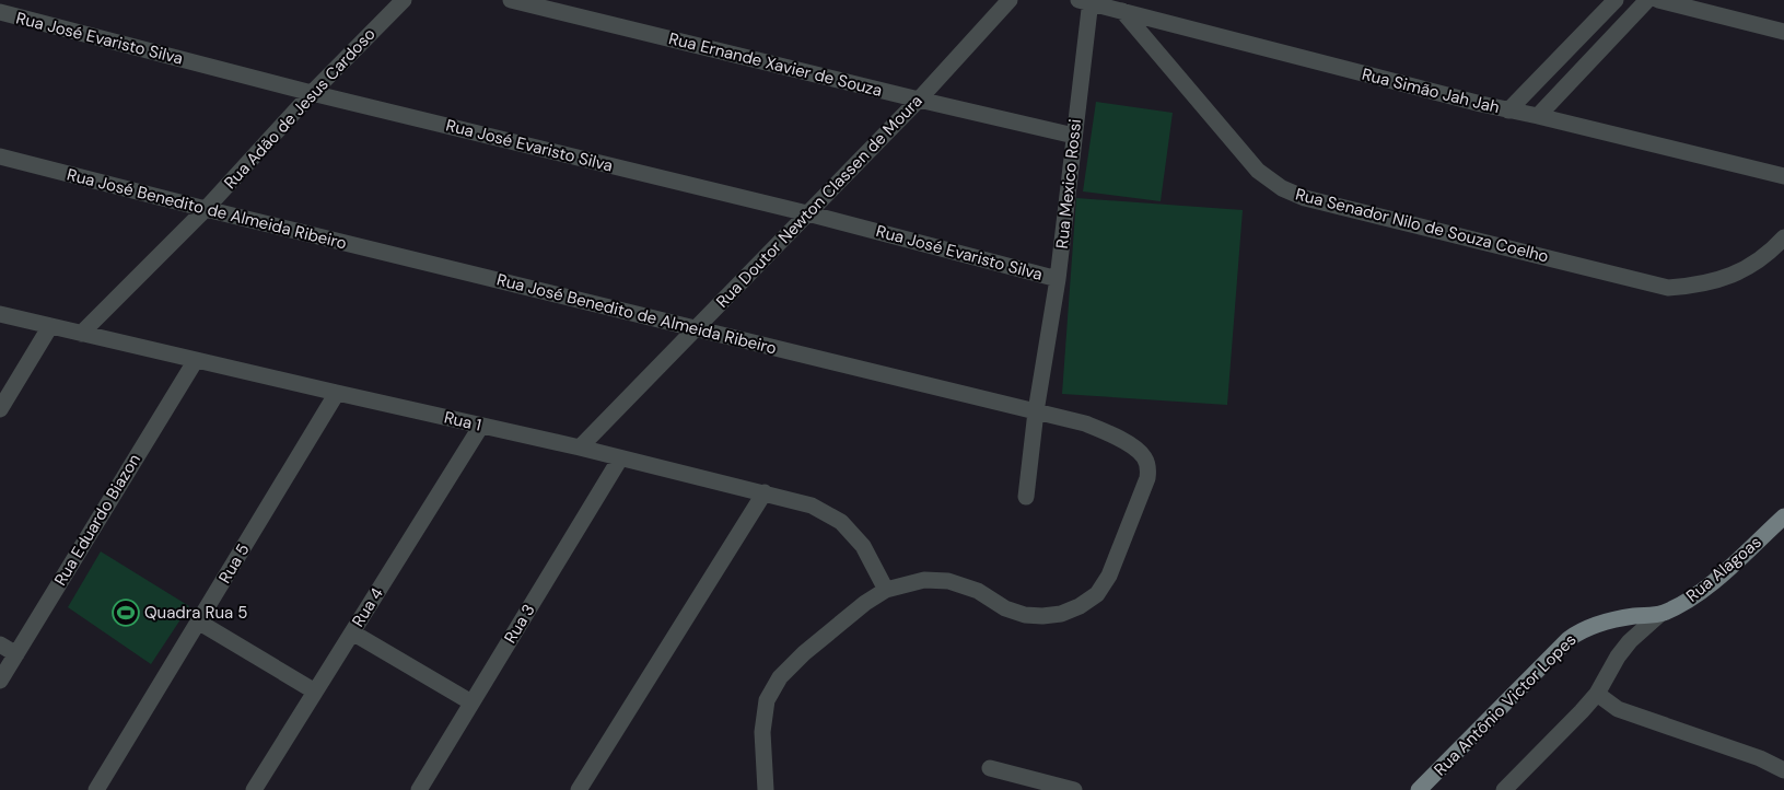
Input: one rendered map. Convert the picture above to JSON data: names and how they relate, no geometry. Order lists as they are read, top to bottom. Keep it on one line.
{"streets":{"main road":["Rua Alagoas","Rua Antônio Victor Lopes"],"street":["Rua José Evaristo Silva","Rua Ernande Xavier de Souza","Rua Simão Jah Jah","Rua Adão de Jesus Cardoso","Rua Mexico Rossi","Rua Doutor Newton Classen de Moura","Rua José Benedito de Almeida Ribeiro","Rua Senador Nilo de Souza Coelho","Rua 1","Rua Eduardo Biazon","Rua 5","Rua 4","Rua 3"]},"crossings":[["Rua José Evaristo Silva","Rua Adão de Jesus Cardoso"],["Rua José Evaristo Silva","Rua Mexico Rossi"],["Rua José Evaristo Silva","Rua Doutor Newton Classen de Moura"],["Rua Ernande Xavier de Souza","Rua Mexico Rossi"],["Rua Ernande Xavier de Souza","Rua Doutor Newton Classen de Moura"],["Rua Simão Jah Jah","Rua Mexico Rossi"],["Rua Simão Jah Jah","Rua Senador Nilo de Souza Coelho"],["Rua Adão de Jesus Cardoso","Rua José Benedito de Almeida Ribeiro"],["Rua Adão de Jesus Cardoso","Rua 1"],["Rua Mexico Rossi","Rua José Benedito de Almeida Ribeiro"],["Rua Doutor Newton Classen de Moura","Rua José Benedito de Almeida Ribeiro"],["Rua Doutor Newton Classen de Moura","Rua 1"],["Rua José Benedito de Almeida Ribeiro","Rua 1"],["Rua 1","Rua Eduardo Biazon"],["Rua 1","Rua 5"],["Rua 1","Rua 4"],["Rua 1","Rua 3"],["Rua Alagoas","Rua Antônio Victor Lopes"]],"places":{"sports":["Quadra Rua 5"]}}
